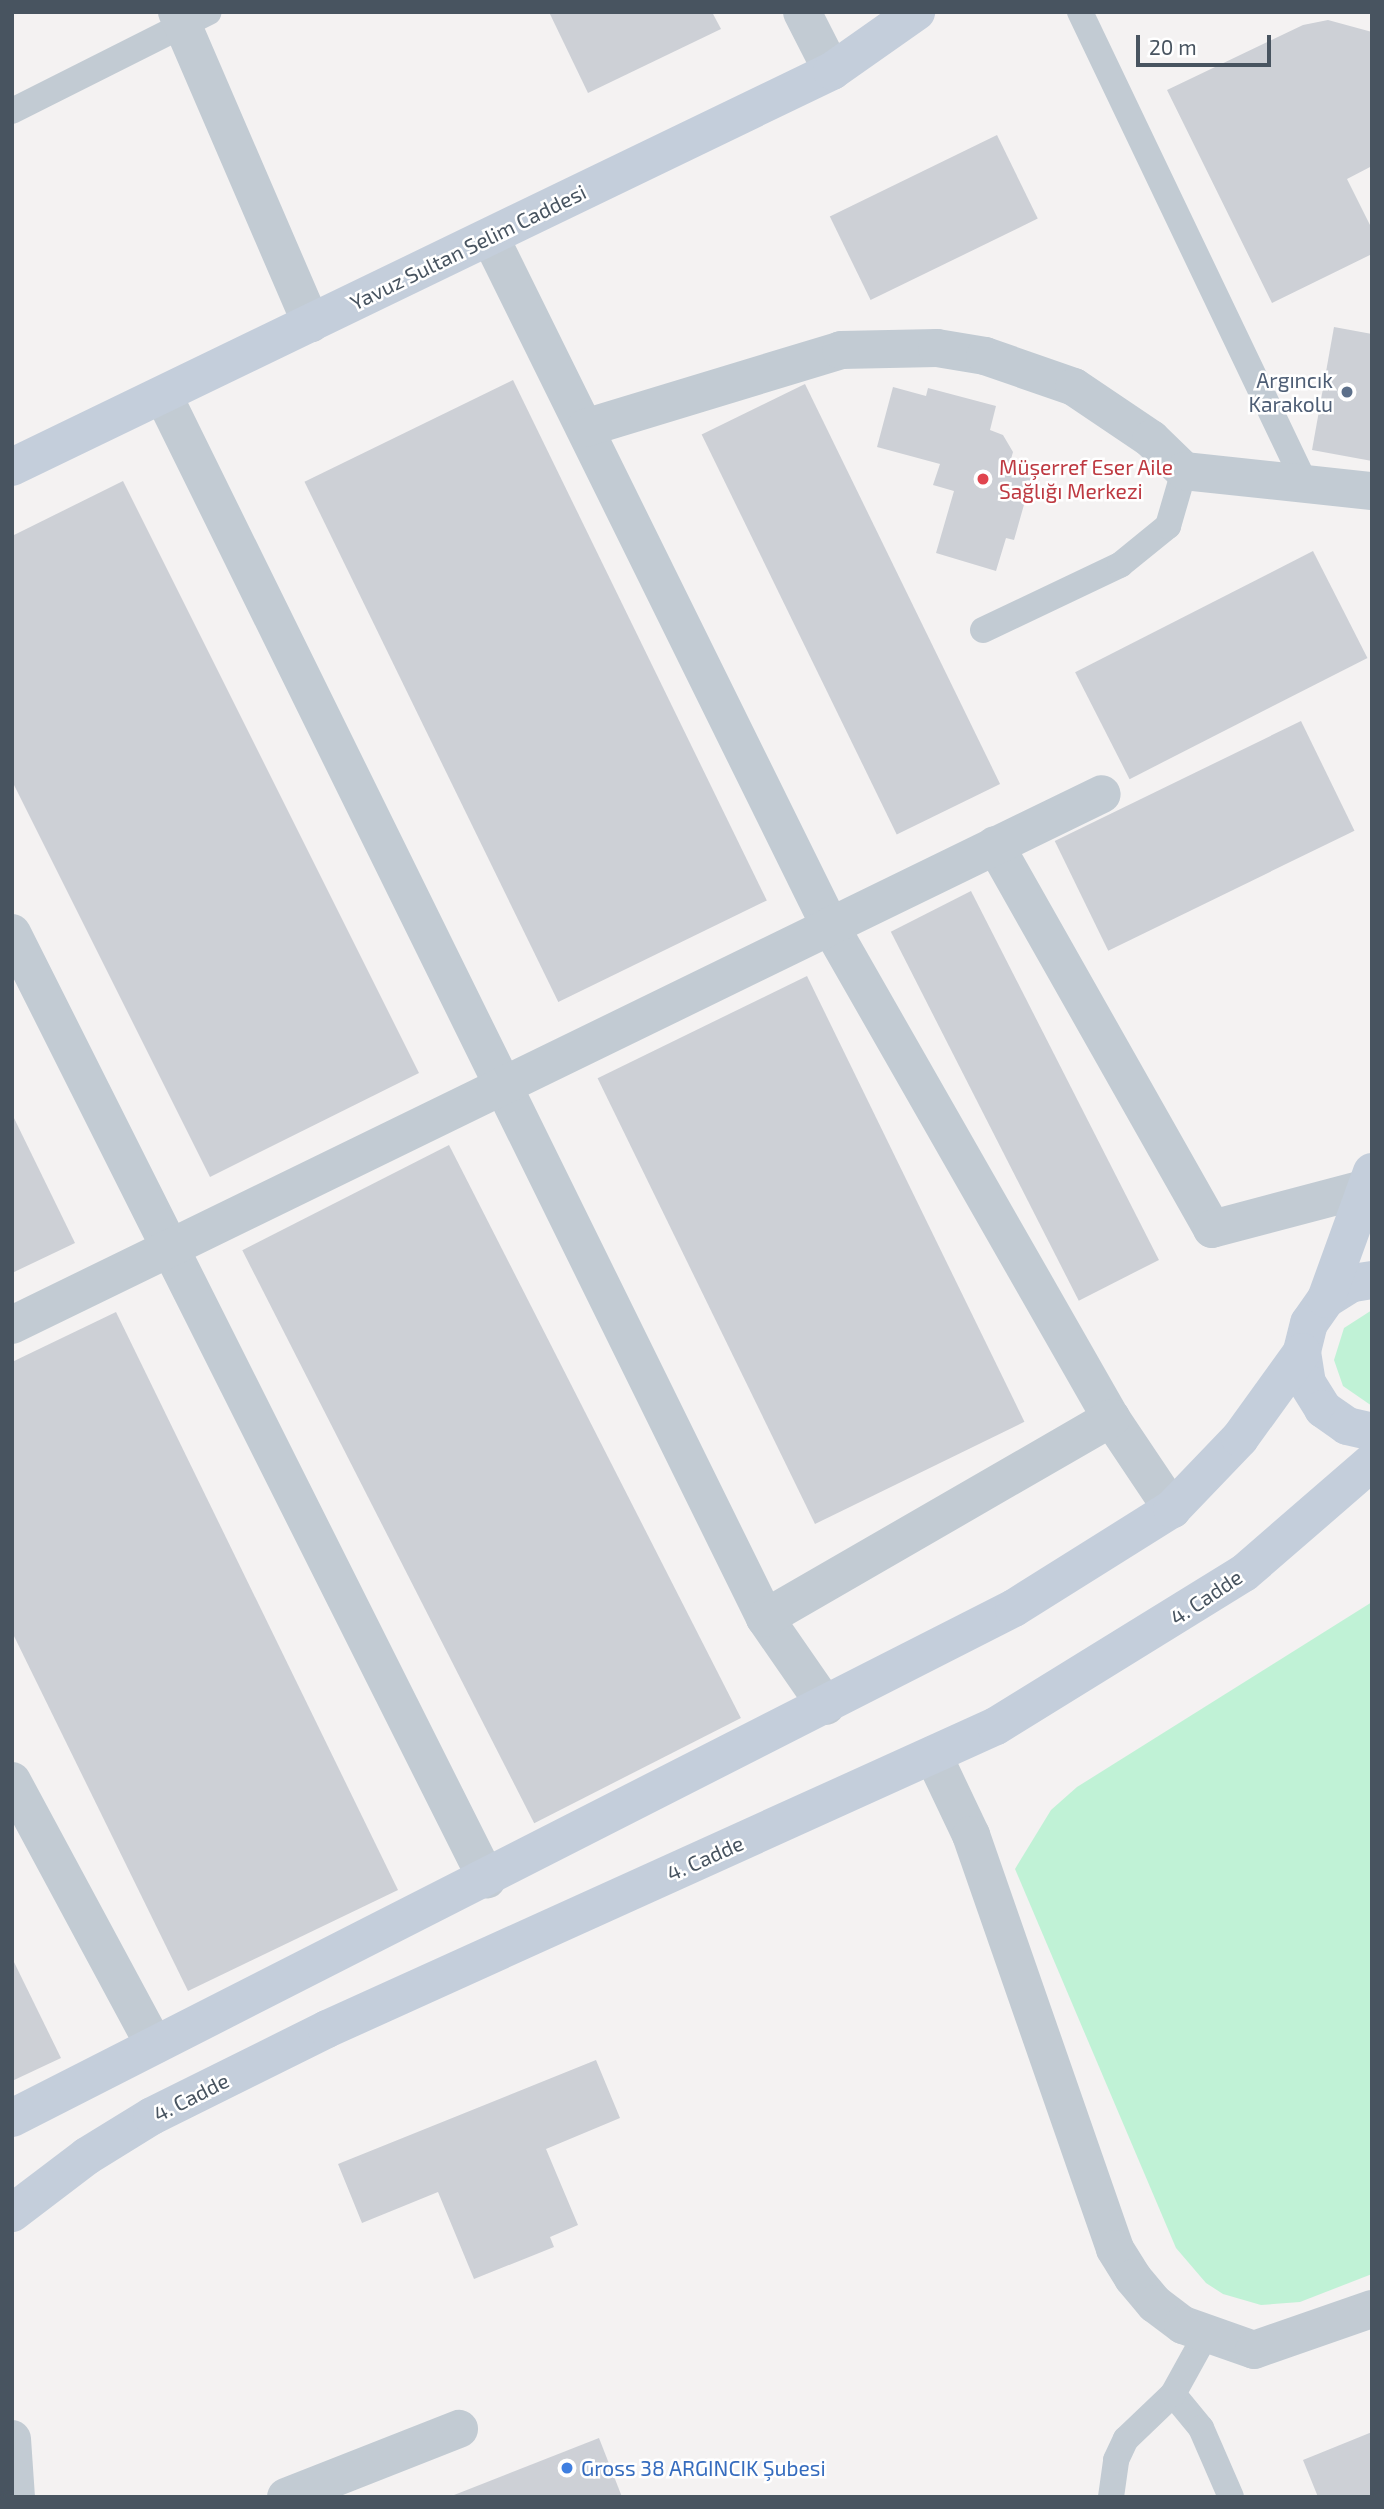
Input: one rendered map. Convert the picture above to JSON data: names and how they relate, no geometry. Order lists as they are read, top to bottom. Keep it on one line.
{"streets":{"main road":["Yavuz Sultan Selim Caddesi","4. Cadde"]},"places":["Argıncık Karakolu","Müşerref Eser Aile Sağlığı Merkezi","Gross 38 ARGINCIK Şubesi"],"scale_bar":"20 m"}
